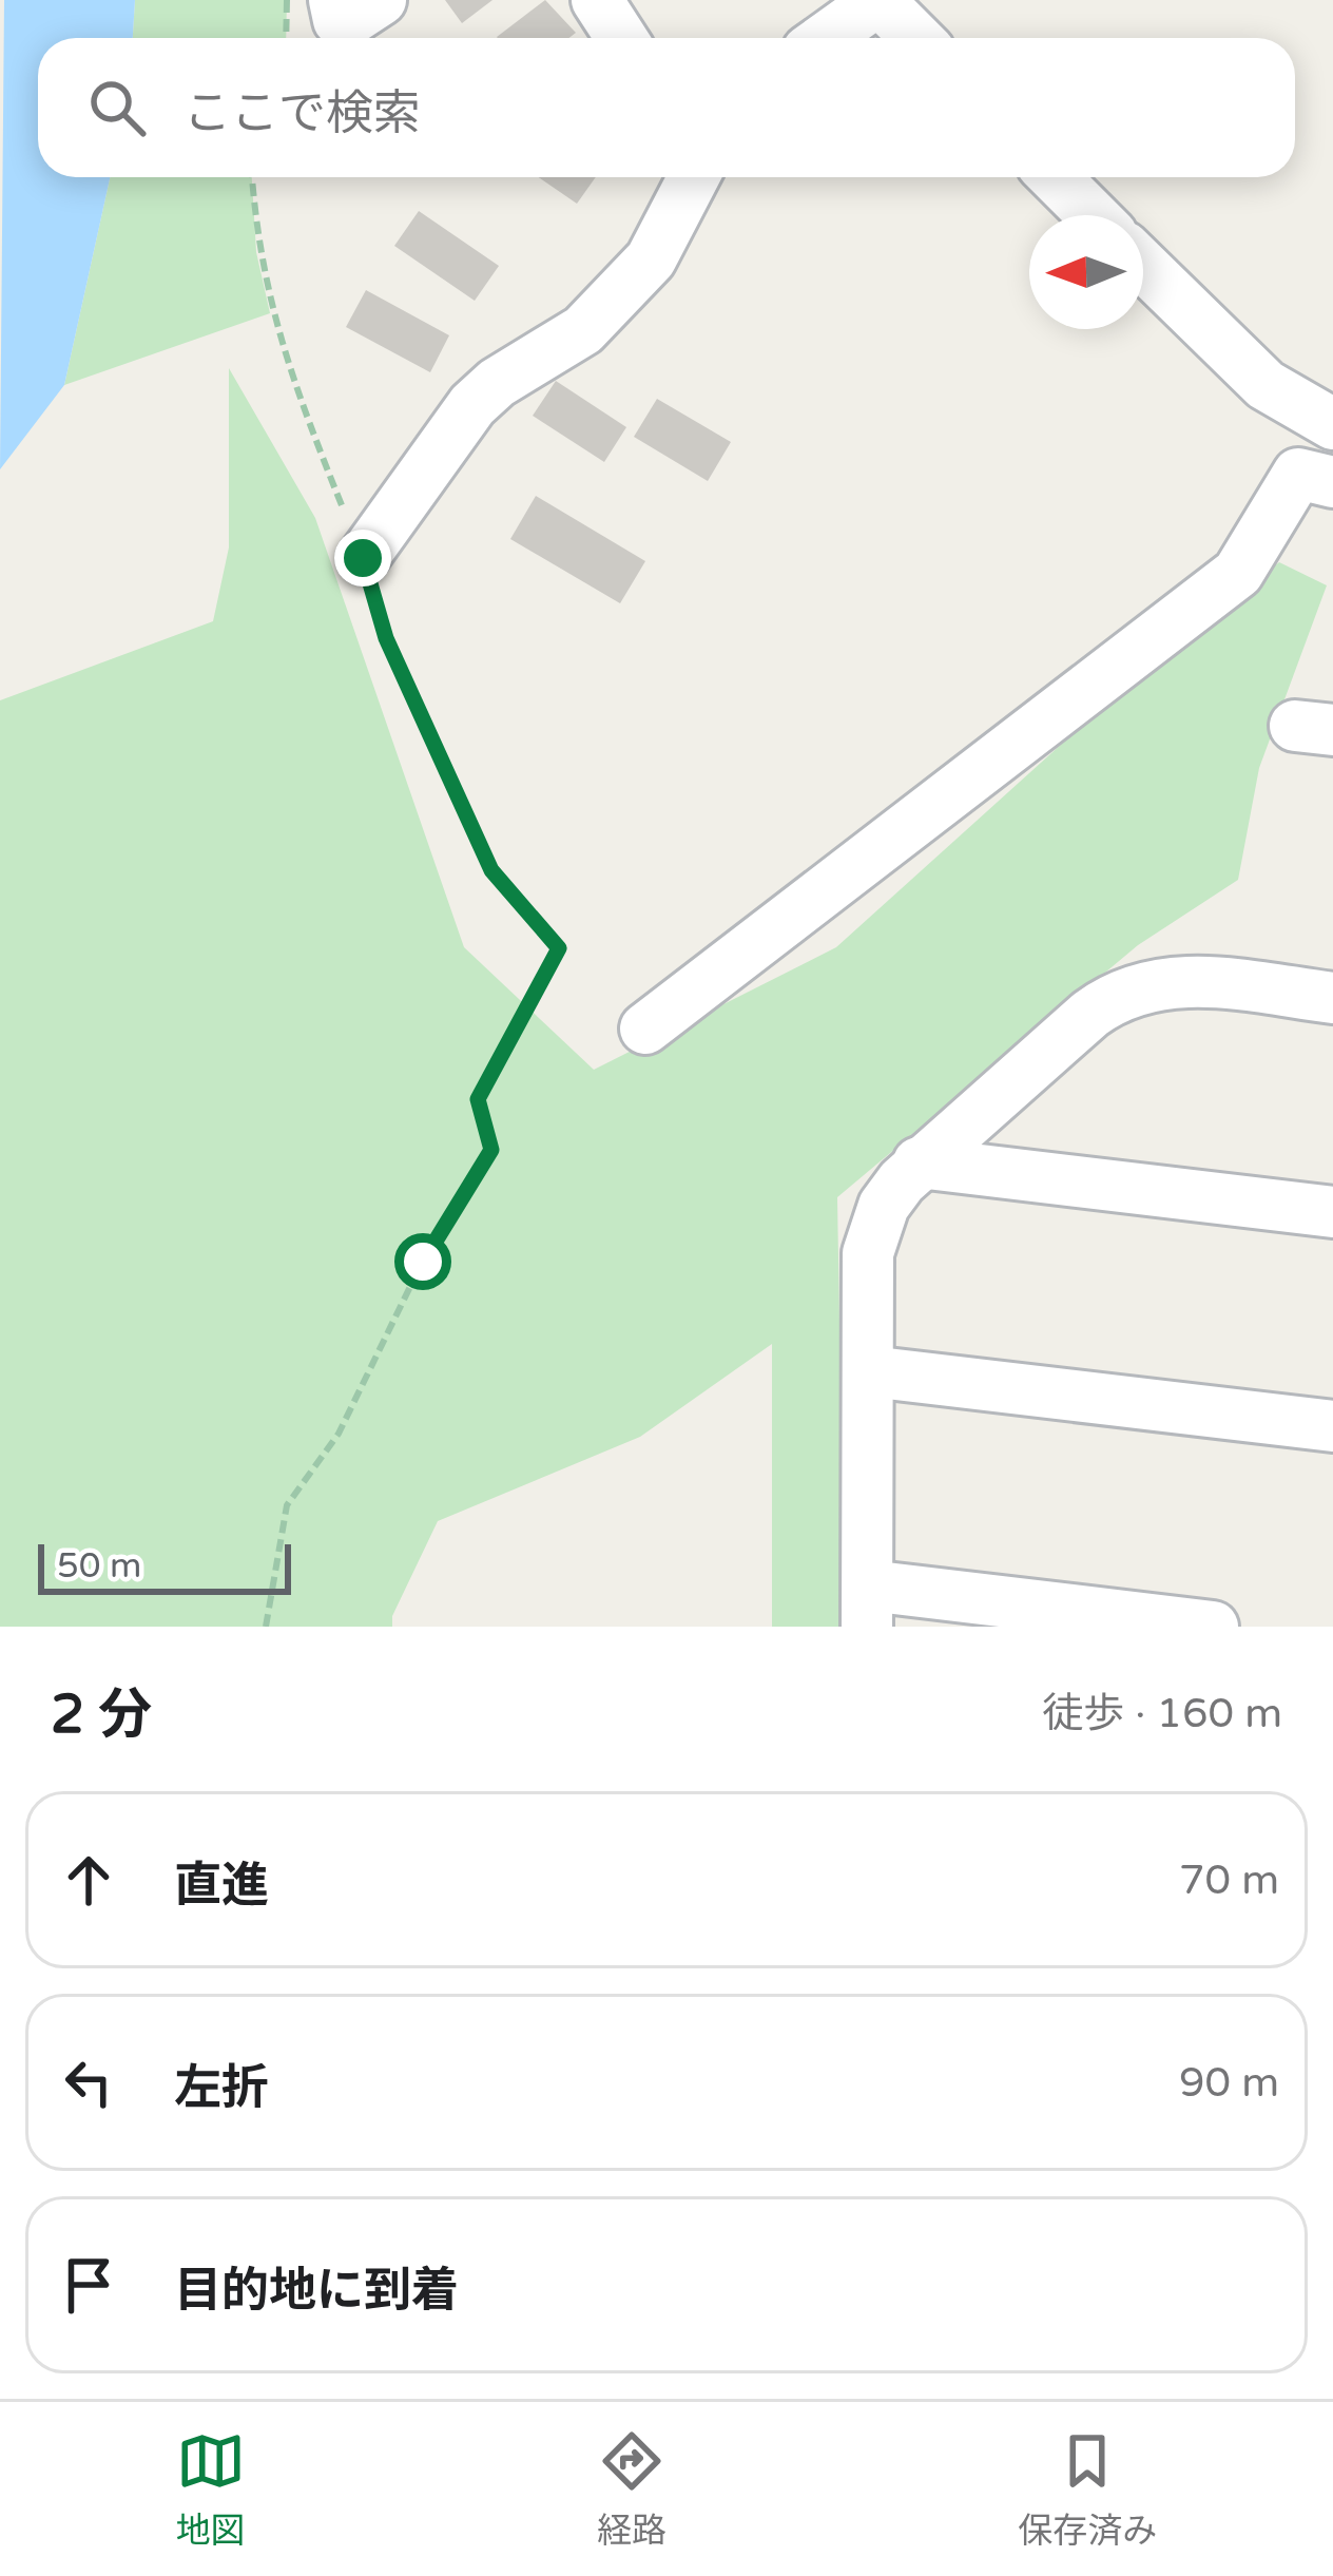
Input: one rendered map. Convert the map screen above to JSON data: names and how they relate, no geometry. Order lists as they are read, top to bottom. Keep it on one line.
{"scale_bar":"50 m","north":"left","page":{"search":"ここで検索","scale":"50 m","heading":["2 分","徒歩 · 160 m"],"list":[["直進","70 m"],["左折","90 m"],"目的地に到着"],"nav":["地図","経路","保存済み"]}}
